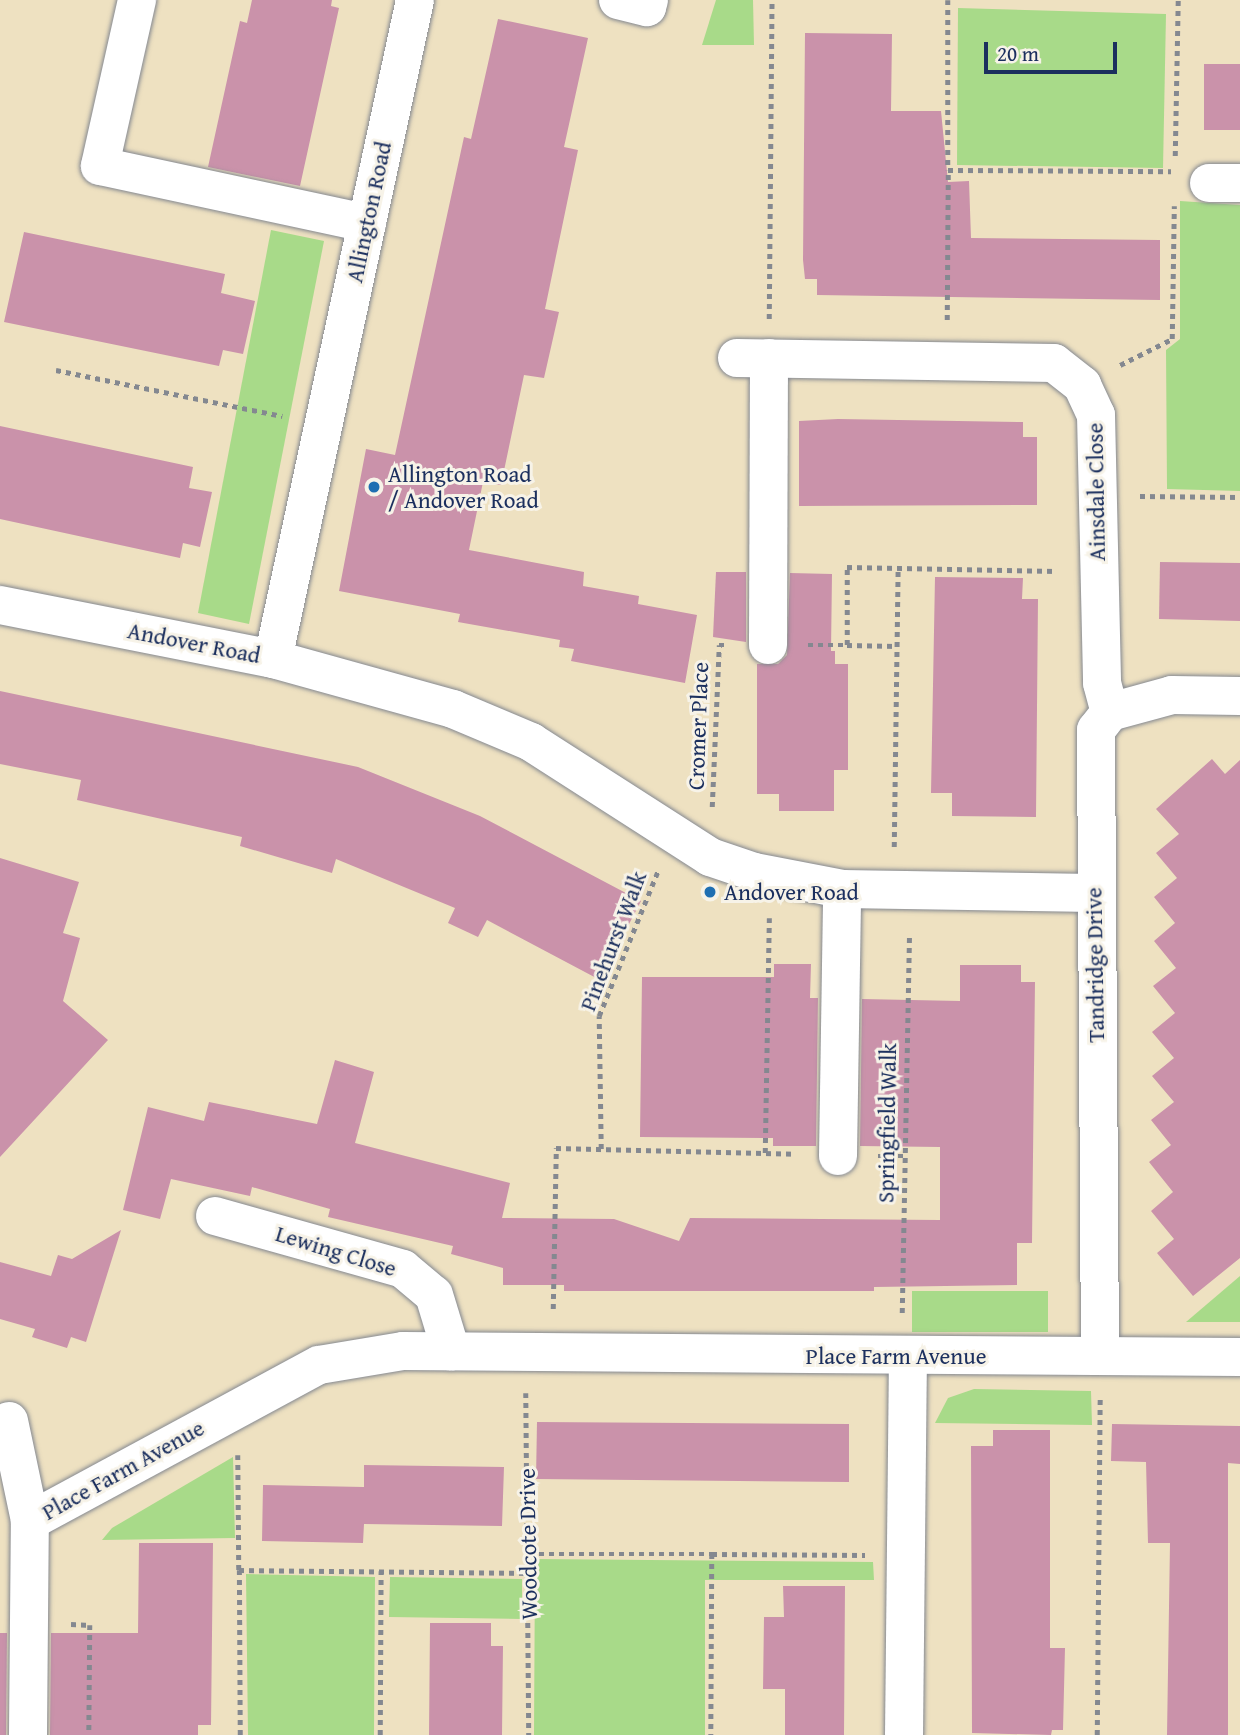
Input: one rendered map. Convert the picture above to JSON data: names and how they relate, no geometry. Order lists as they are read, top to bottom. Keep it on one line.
{"streets":{"street":["Allington Road","Ainsdale Close","Andover Road","Tandridge Drive","Lewing Close","Place Farm Avenue"],"path":["Cromer Place","Pinehurst Walk","Springfield Walk","Woodcote Drive"]},"crossings":[["Allington Road","Andover Road"],["Ainsdale Close","Tandridge Drive"],["Andover Road","Cromer Place"],["Andover Road","Pinehurst Walk"],["Andover Road","Tandridge Drive"],["Andover Road","Springfield Walk"],["Tandridge Drive","Place Farm Avenue"],["Springfield Walk","Place Farm Avenue"],["Lewing Close","Place Farm Avenue"],["Place Farm Avenue","Woodcote Drive"]],"places":["Allington Road / Andover Road","Andover Road"],"scale_bar":"20 m"}
